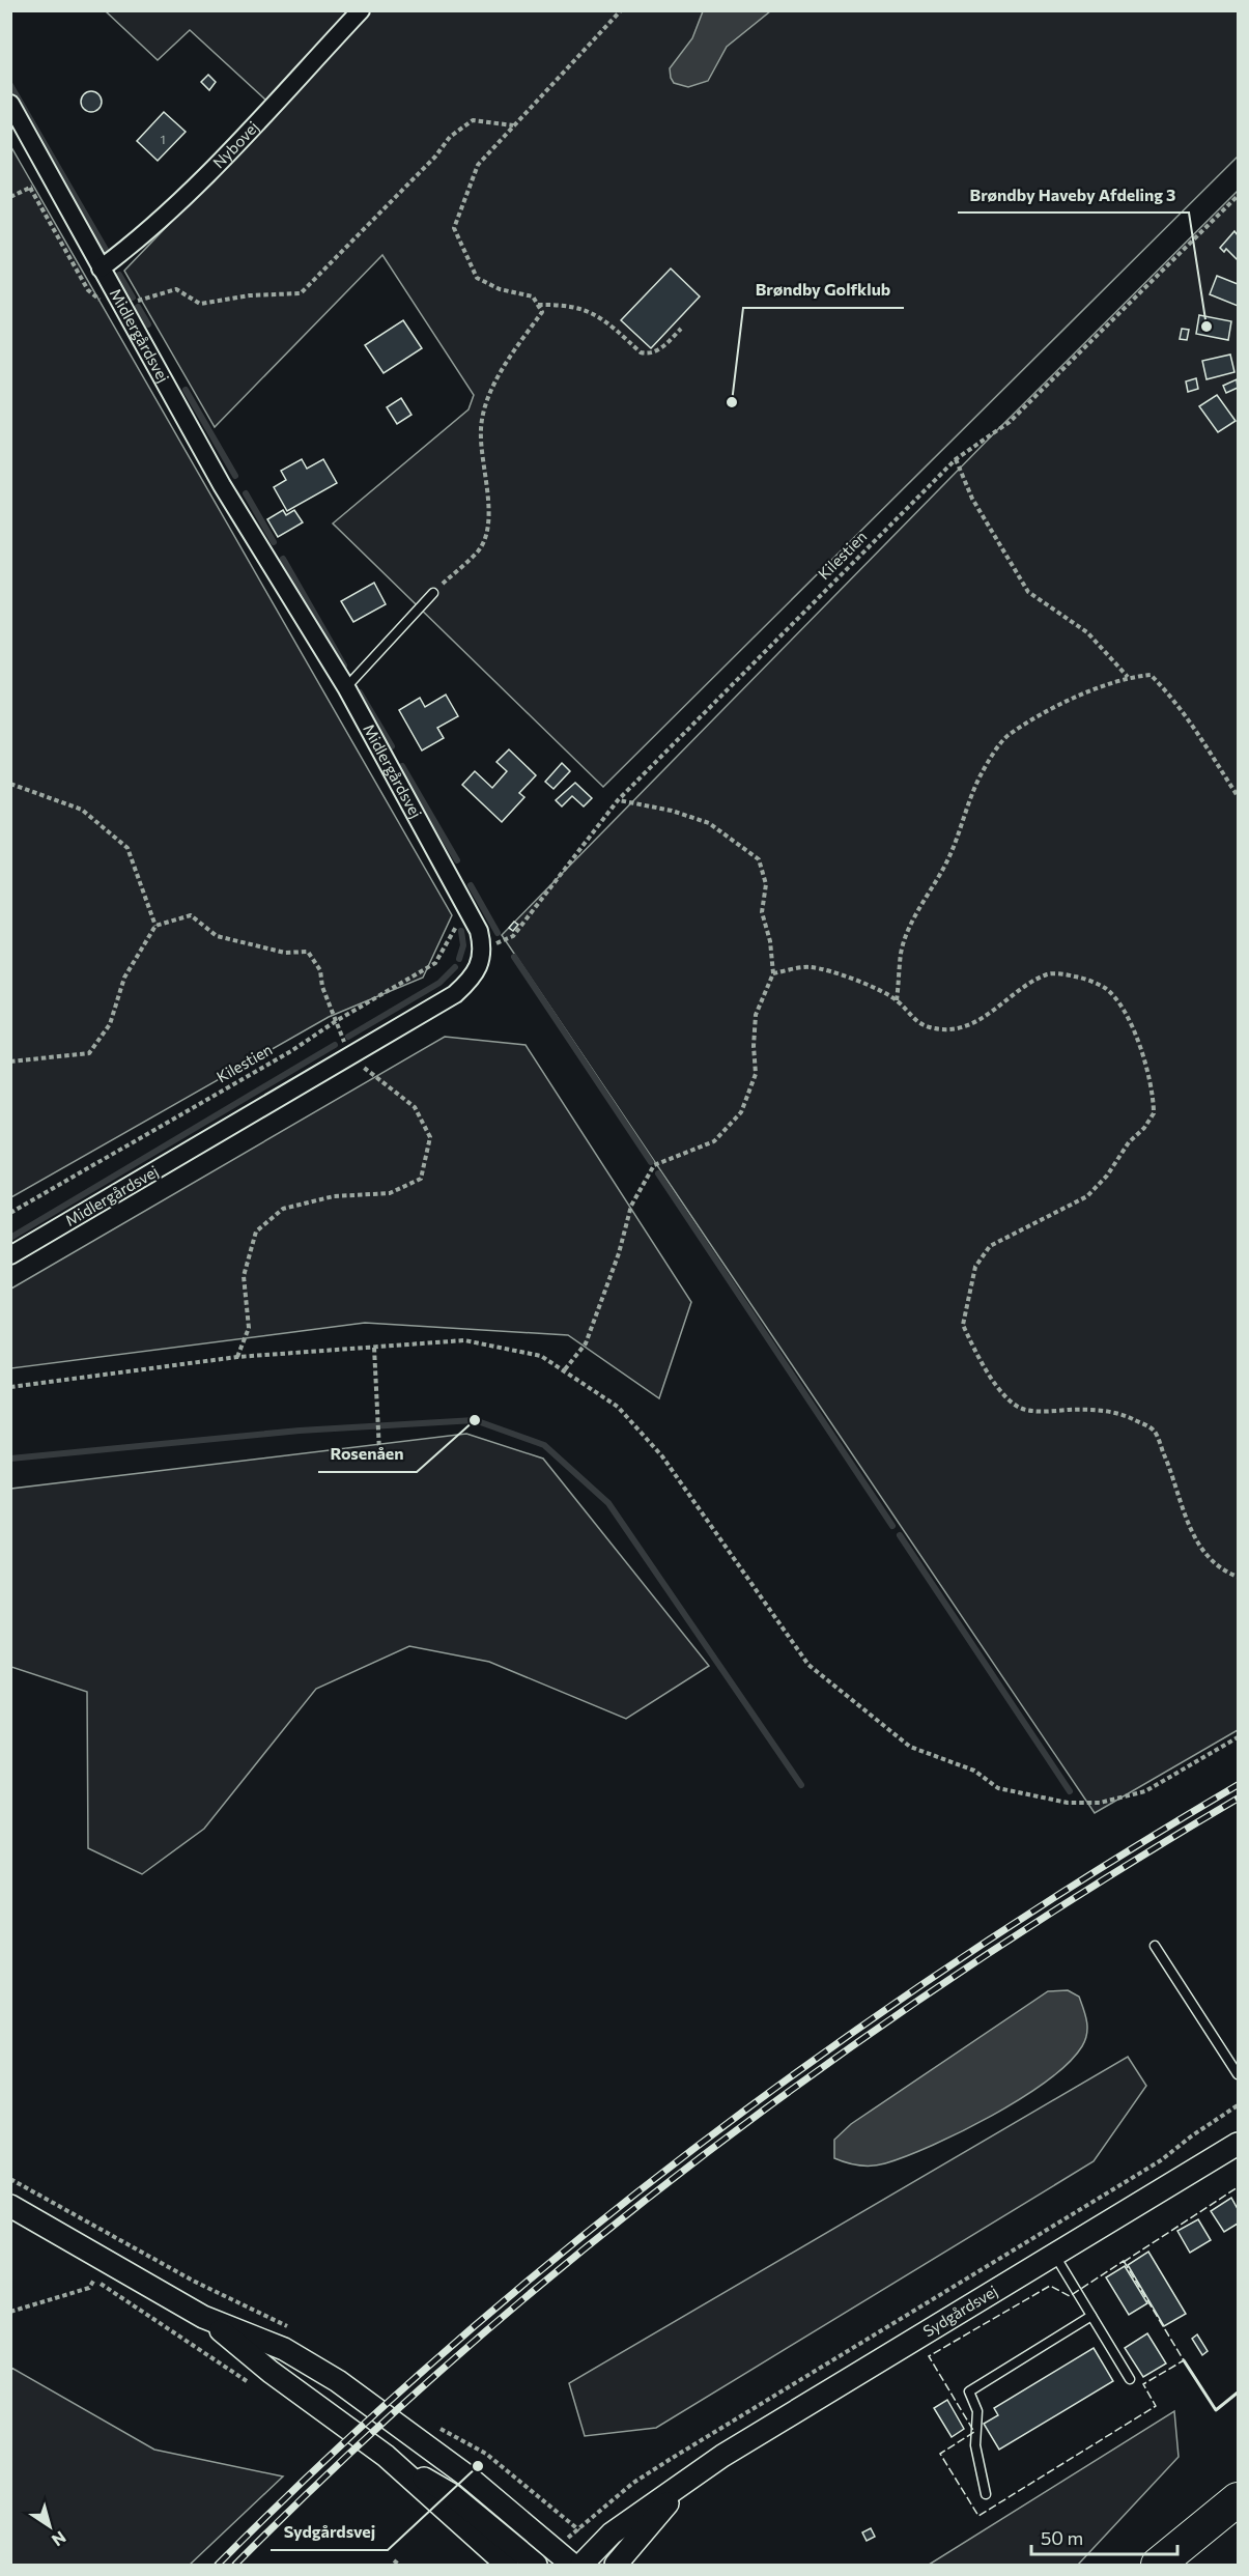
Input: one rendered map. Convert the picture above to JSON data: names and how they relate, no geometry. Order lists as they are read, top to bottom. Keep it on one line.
{"streets":{"street":["Nybovej","Midlergårdsvej","Sydgårdsvej"],"path":["Kilestien"]},"crossings":[["Nybovej","Midlergårdsvej"],["Midlergårdsvej","Kilestien"]],"places":["Brøndby Haveby Afdeling 3","Brøndby Golfklub","Rosenåen","Sydgårdsvej"],"house_numbers":["1"],"scale_bar":"50 m","north":"bottom right"}
